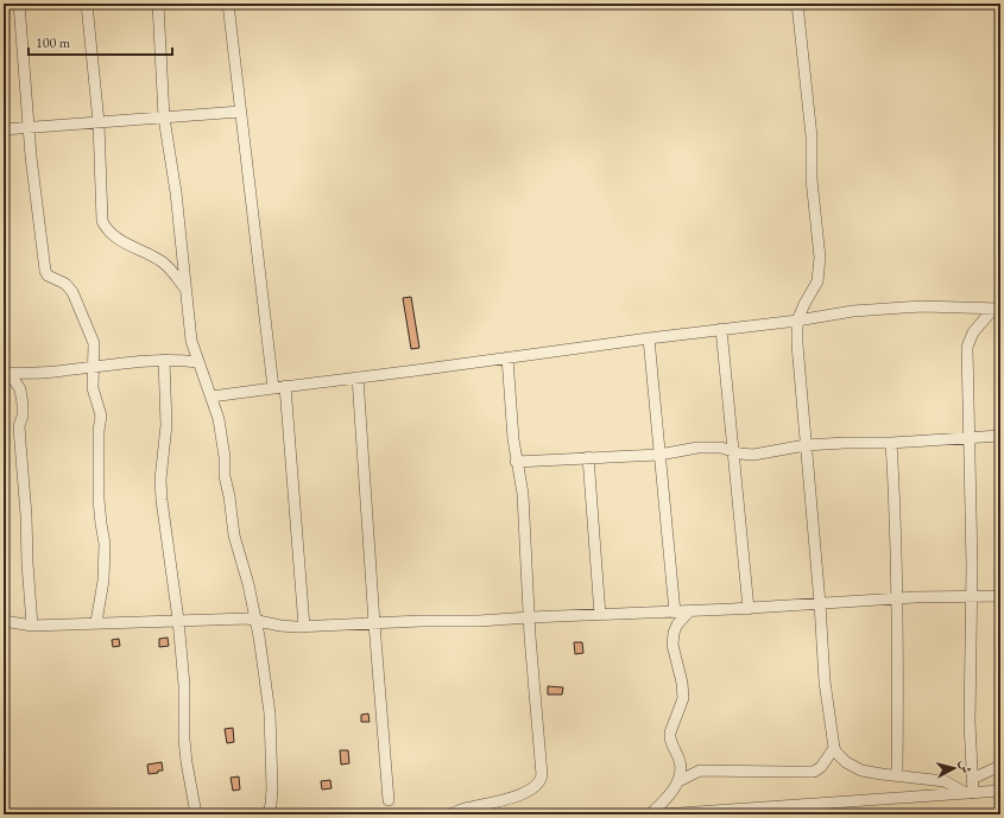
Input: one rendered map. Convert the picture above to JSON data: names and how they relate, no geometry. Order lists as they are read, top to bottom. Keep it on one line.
{"scale_bar":"100 m","north":"right"}
